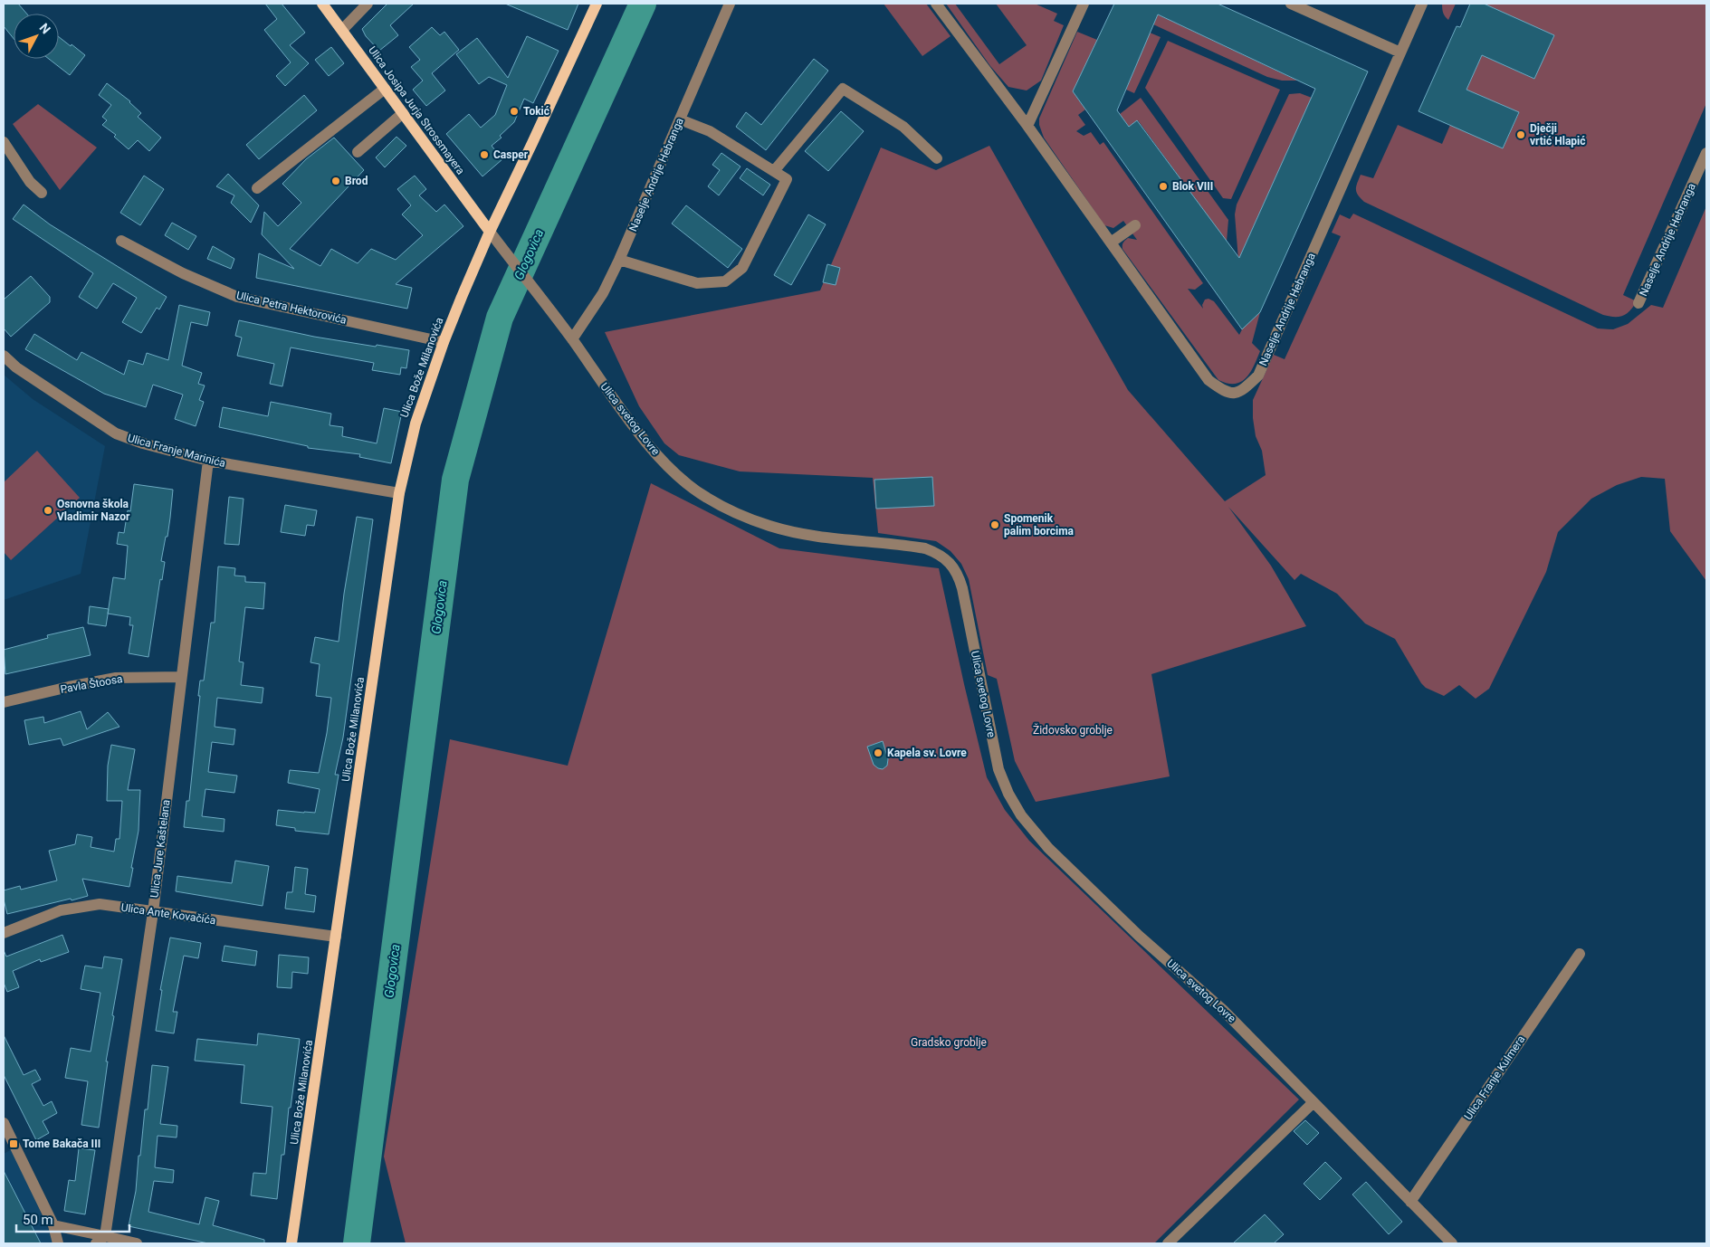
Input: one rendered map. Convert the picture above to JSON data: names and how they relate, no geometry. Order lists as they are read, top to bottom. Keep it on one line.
{"streets":{"main road":["Ulica Josipa Jurja Strossmayera","Ulica Bože Milanovića"],"street":["Naselje Andrije Hebranga","Ulica Petra Hektorovića","Ulica svetog Lovre","Ulica Franje Marinića","Pavla Štoosa","Ulica Jure Kaštelana","Ulica Ante Kovačića","Ulica Franje Kulmera"]},"crossings":[["Ulica Josipa Jurja Strossmayera","Ulica Bože Milanovića"],["Ulica Josipa Jurja Strossmayera","Ulica svetog Lovre"],["Naselje Andrije Hebranga","Ulica svetog Lovre"],["Ulica Petra Hektorovića","Ulica Bože Milanovića"],["Ulica Bože Milanovića","Ulica svetog Lovre"],["Ulica Bože Milanovića","Ulica Franje Marinića"],["Ulica Bože Milanovića","Ulica Ante Kovačića"],["Ulica svetog Lovre","Ulica Franje Kulmera"],["Ulica Franje Marinića","Ulica Jure Kaštelana"],["Pavla Štoosa","Ulica Jure Kaštelana"],["Ulica Jure Kaštelana","Ulica Ante Kovačića"]],"water":["Glogovica"],"parks":["Židovsko groblje","Gradsko groblje"],"places":{"other":["Tokić","Dječji vrtić Hlapić","Casper","Brod","Blok VIII","Osnovna škola Vladimir Nazor","Spomenik palim borcima","Kapela sv. Lovre"],"transit":["Tome Bakača III"]},"scale_bar":"50 m","north":"top right"}
